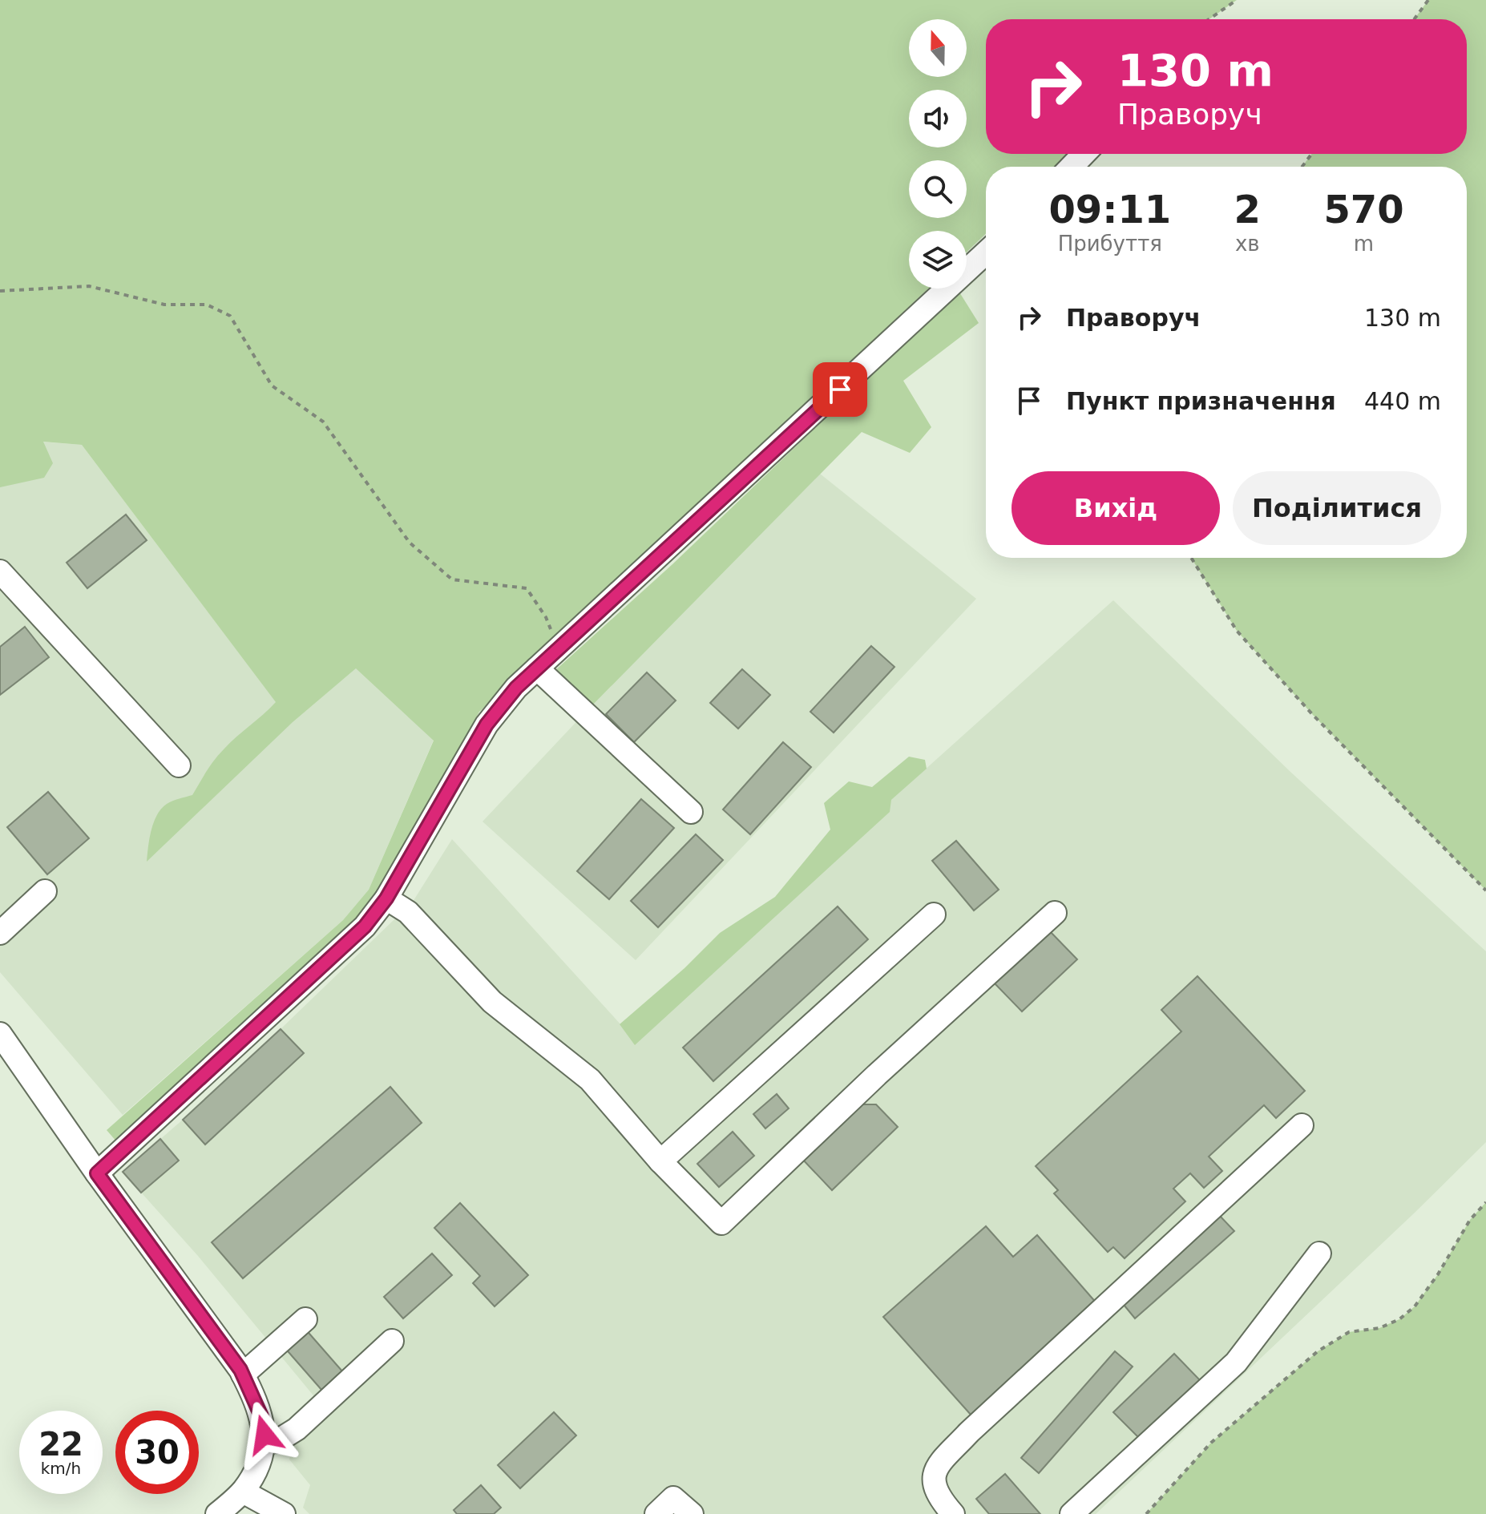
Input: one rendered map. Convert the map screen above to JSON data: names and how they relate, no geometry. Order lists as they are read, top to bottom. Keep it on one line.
{"north":"top","page":{"turn":["130 m","Праворуч"],"eta":["09:11","Прибуття","2","хв","570","m"],"list":[{"name":"Праворуч","value":"130 m"},{"name":"Пункт призначення","value":"440 m"}],"buttons":["Вихід","Поділитися"],"speed":"22 km/h","limit":"30"}}
